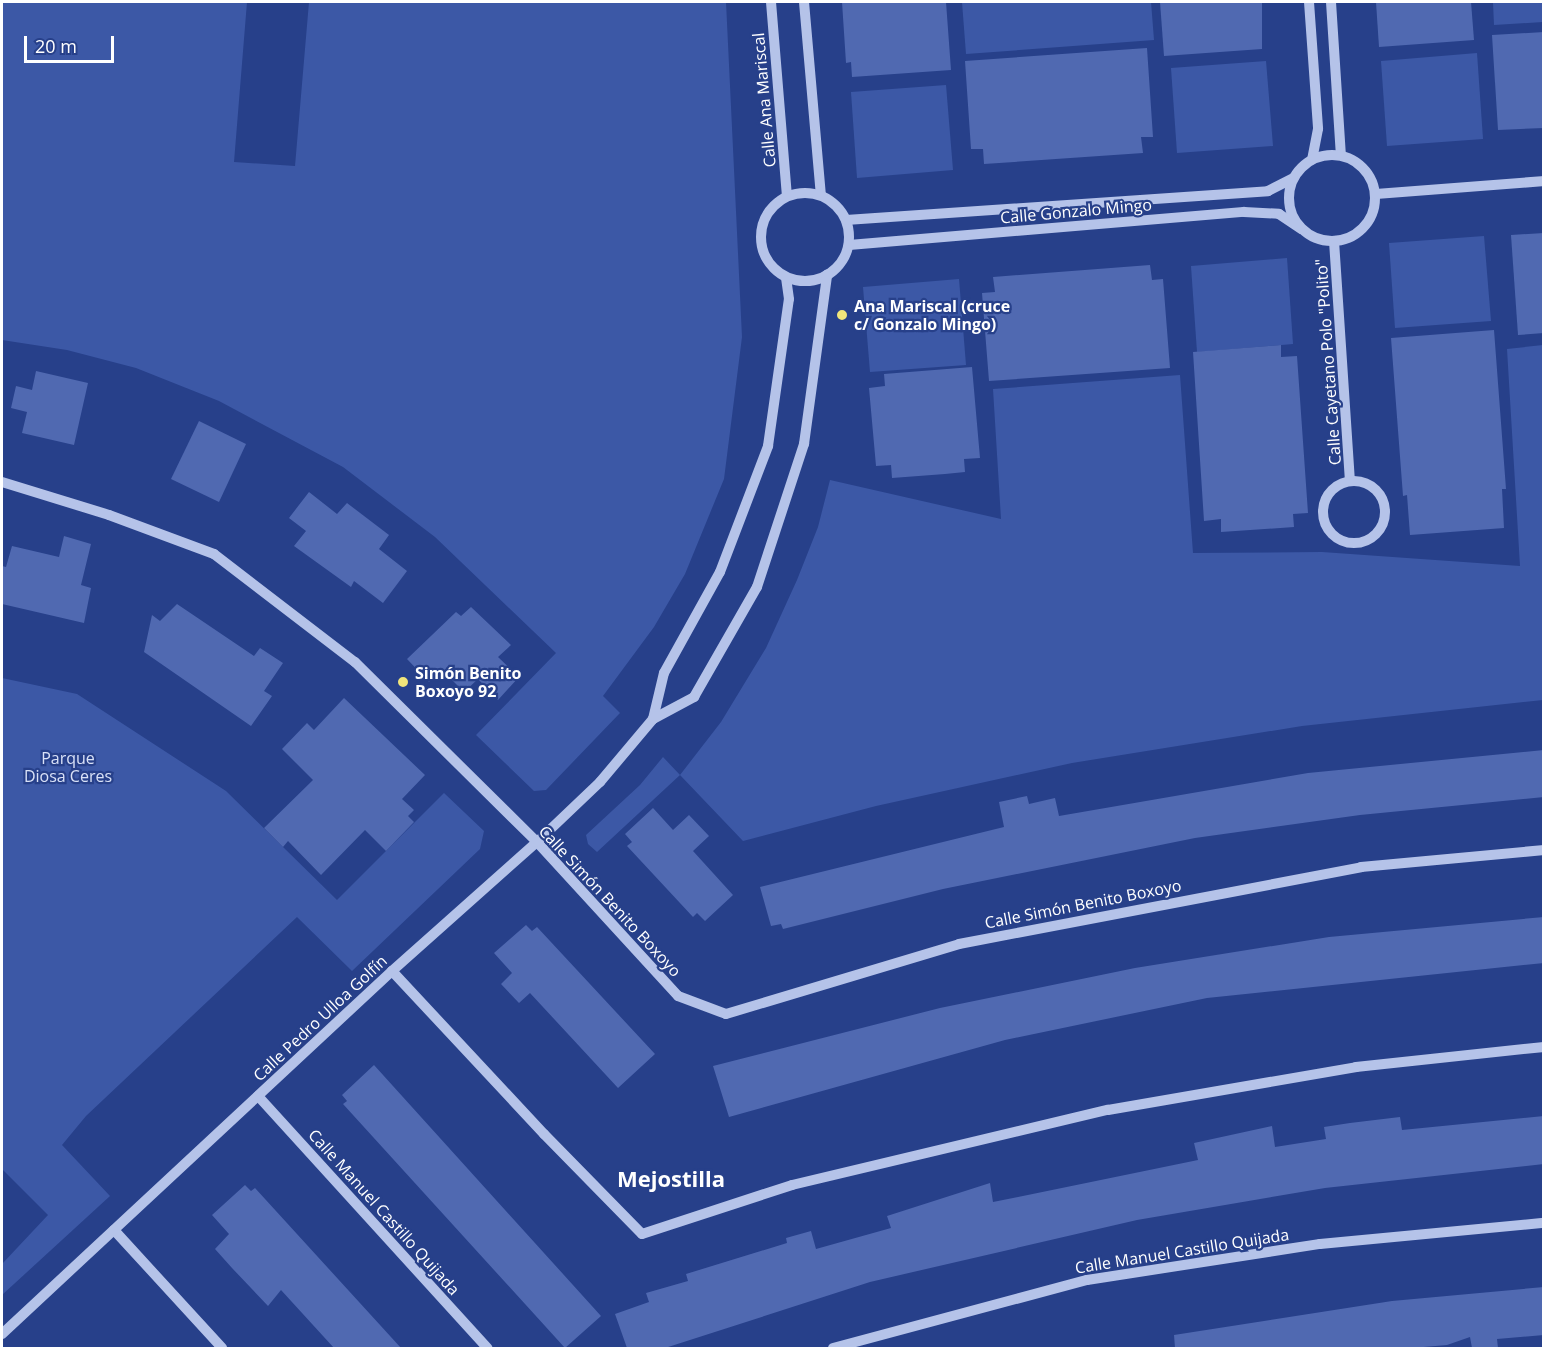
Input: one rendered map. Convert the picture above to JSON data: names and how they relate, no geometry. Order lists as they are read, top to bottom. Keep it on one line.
{"streets":{"street":["Calle Ana Mariscal","Calle Gonzalo Mingo","Calle Cayetano Polo \"Polito\"","Calle Simón Benito Boxoyo","Calle Pedro Ulloa Golfín","Calle Manuel Castillo Quijada"]},"crossings":[["Calle Ana Mariscal","Calle Gonzalo Mingo"],["Calle Ana Mariscal","Calle Pedro Ulloa Golfín"],["Calle Gonzalo Mingo","Calle Cayetano Polo \"Polito\""],["Calle Gonzalo Mingo","Calle Pedro Ulloa Golfín"],["Calle Simón Benito Boxoyo","Calle Pedro Ulloa Golfín"],["Calle Pedro Ulloa Golfín","Calle Manuel Castillo Quijada"]],"districts":["Mejostilla"],"parks":["Parque Diosa Ceres"],"places":["Ana Mariscal (cruce c/ Gonzalo Mingo)","Simón Benito Boxoyo 92"],"scale_bar":"20 m"}
